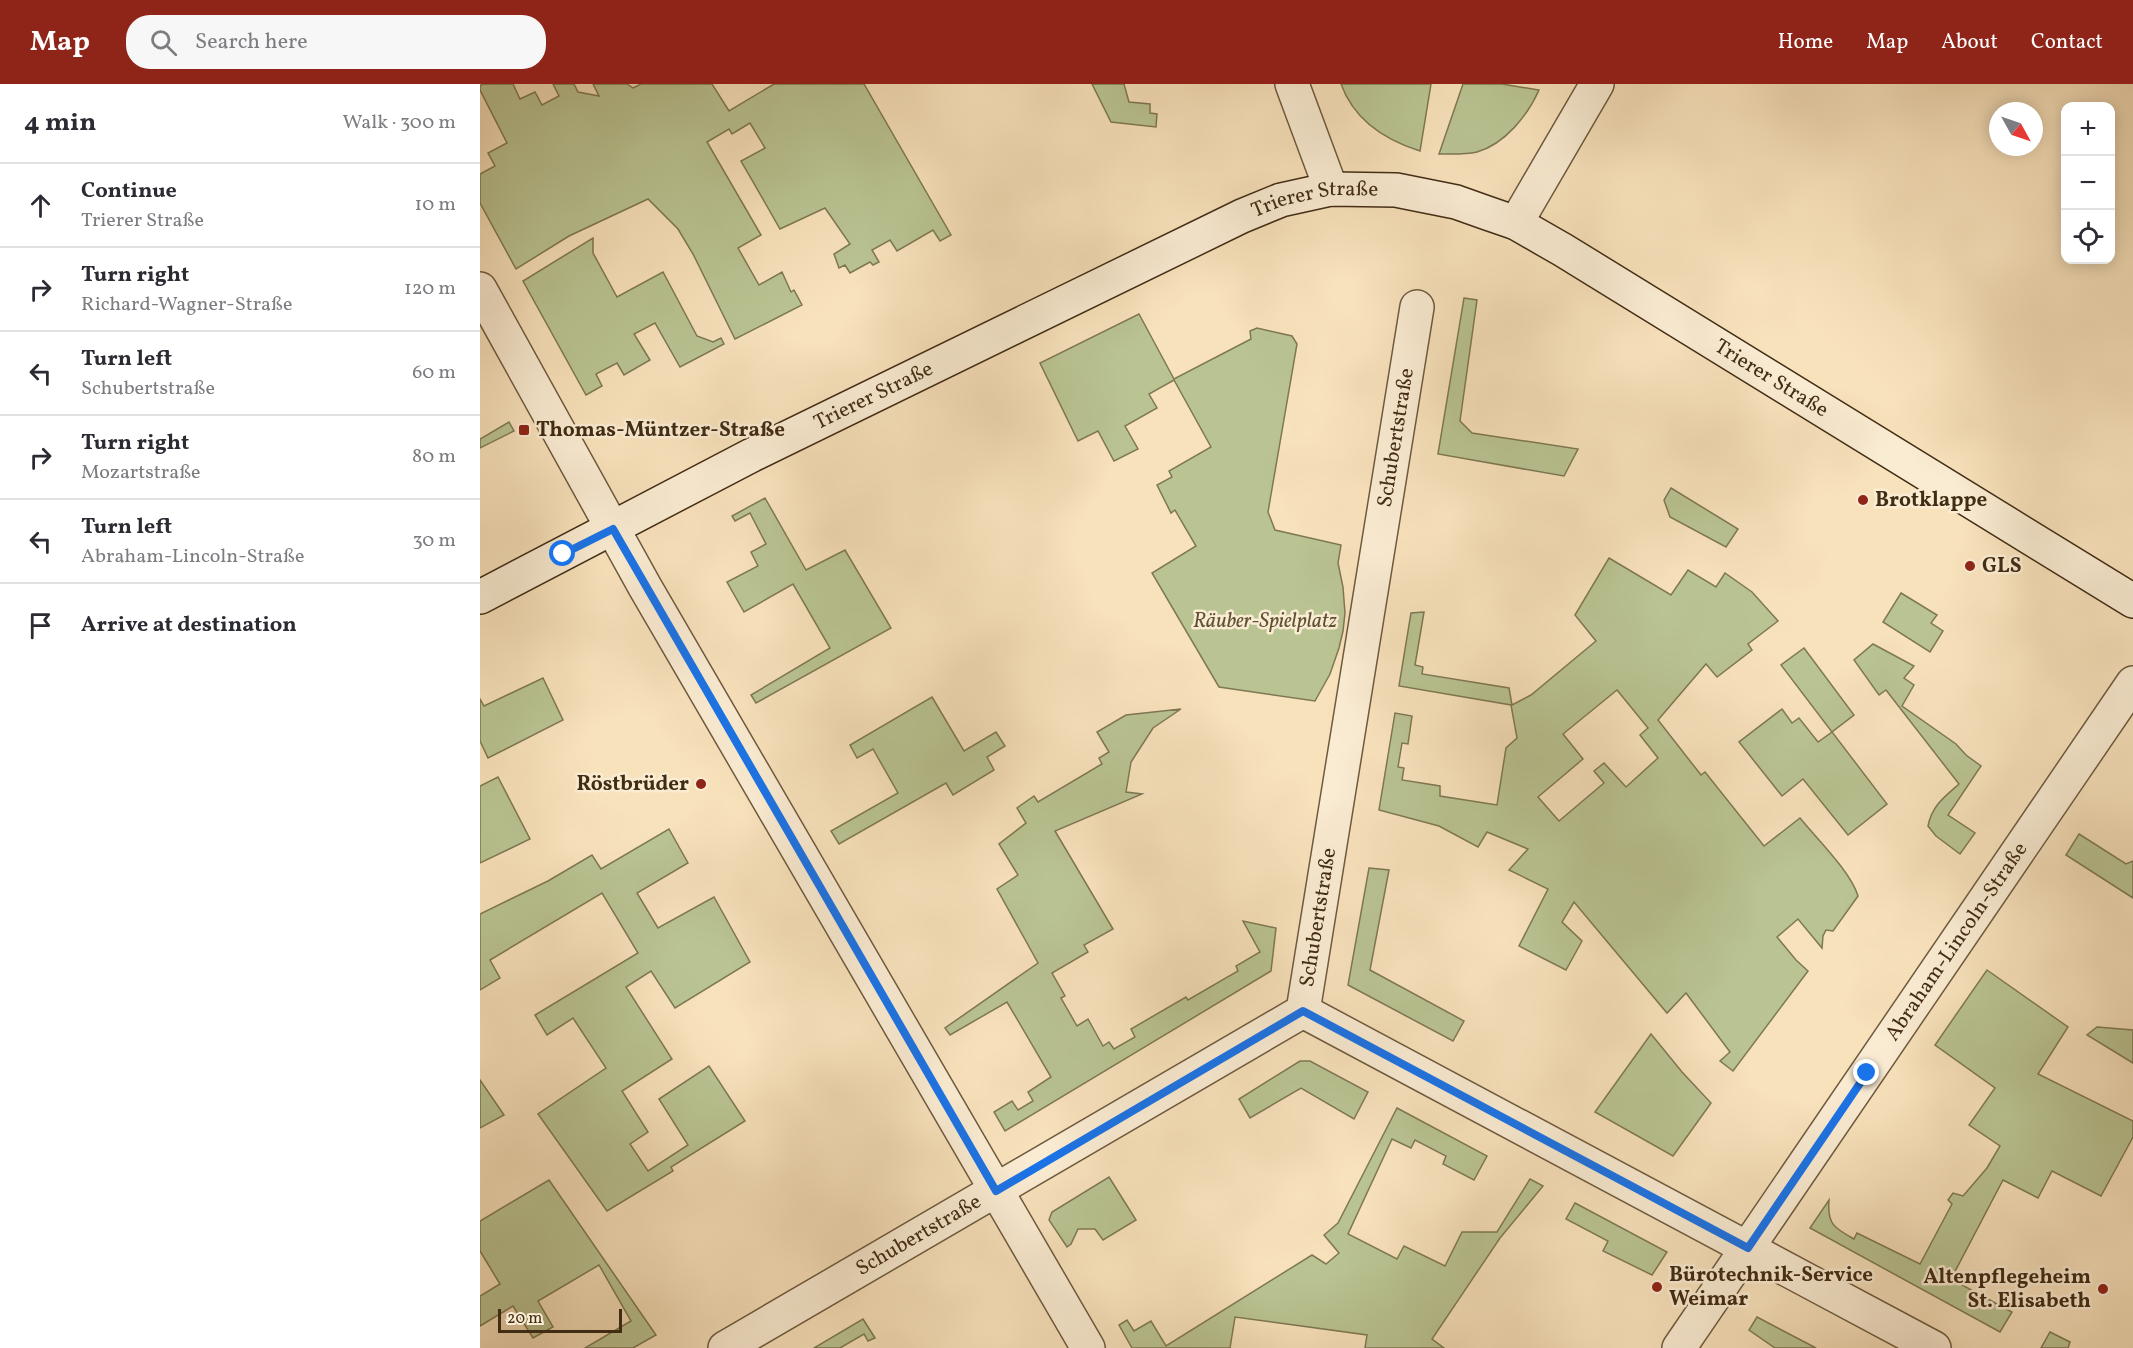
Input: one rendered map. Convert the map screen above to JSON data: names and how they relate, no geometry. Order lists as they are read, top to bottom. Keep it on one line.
{"streets":{"street":["Trierer Straße","Schubertstraße","Abraham-Lincoln-Straße"]},"parks":["Räuber-Spielplatz"],"places":{"transit":["Thomas-Müntzer-Straße"],"other":["Brotklappe","GLS","Röstbrüder","Bürotechnik-Service Weimar","Altenpflegeheim St. Elisabeth"]},"scale_bar":"20 m","north":"bottom right","page":{"header":"Map","search":"Search here","nav":["Home","Map","About","Contact"],"heading":["4 min","Walk · 300 m"],"map_buttons":["+","−"],"list":[["Continue","Trierer Straße","10 m"],["Turn right","Richard-Wagner-Straße","120 m"],["Turn left","Schubertstraße","60 m"],["Turn right","Mozartstraße","80 m"],["Turn left","Abraham-Lincoln-Straße","30 m"],"Arrive at destination"],"scale":"20 m"}}
